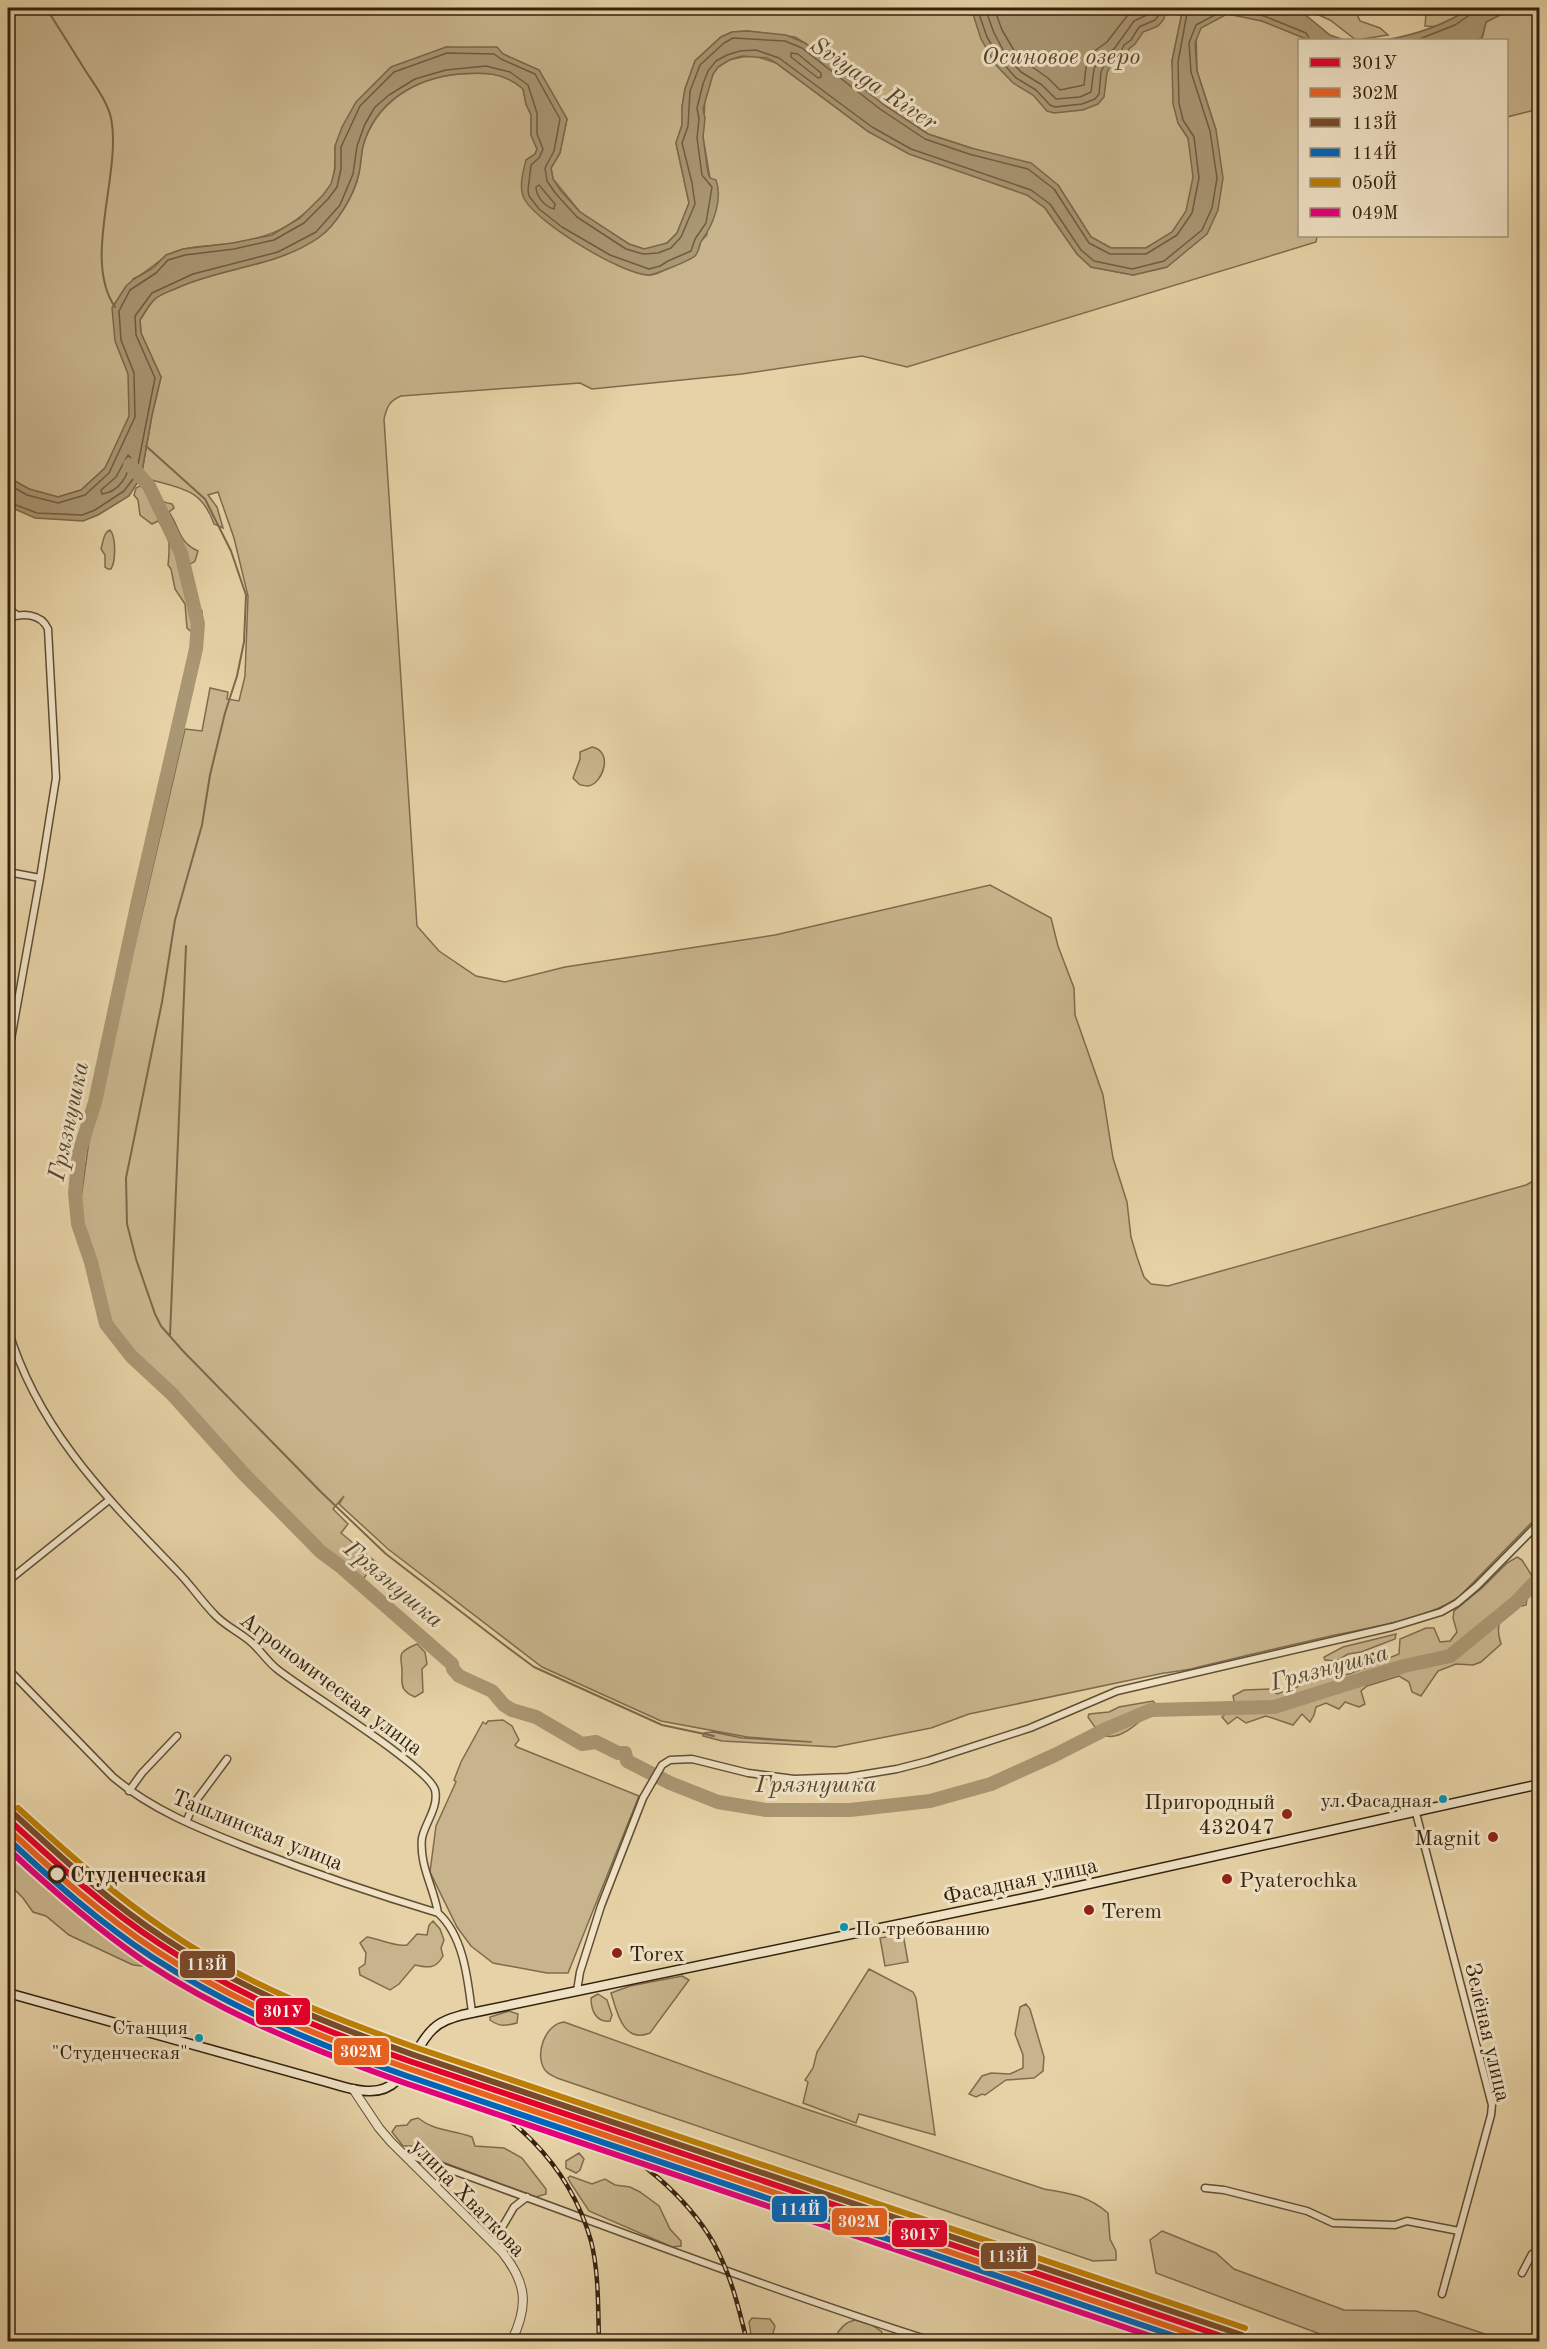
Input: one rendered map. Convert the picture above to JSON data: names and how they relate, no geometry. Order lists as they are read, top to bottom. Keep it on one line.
{"streets":{"main road":["Фасадная улица"],"street":["Агрономическая улица","Ташлинская улица","Зелёная улица","улица Хваткова"]},"crossings":[["Агрономическая улица","Ташлинская улица"],["Фасадная улица","Зелёная улица"],["Фасадная улица","улица Хваткова"]],"water":["Осиновое озеро","Sviyaga River","Грязнушка"],"places":["ул.Фасадная","Пригородный 432047","Magnit","Студенческая","Pyaterochka","Terem","По требованию","Torex","Станция \"Студенческая\""],"lines":["transit line 050Й","transit line 113Й","transit line 301У","transit line 302М","transit line 114Й","transit line 049М"],"legend":["301У","302М","113Й","114Й","050Й","049М"]}
